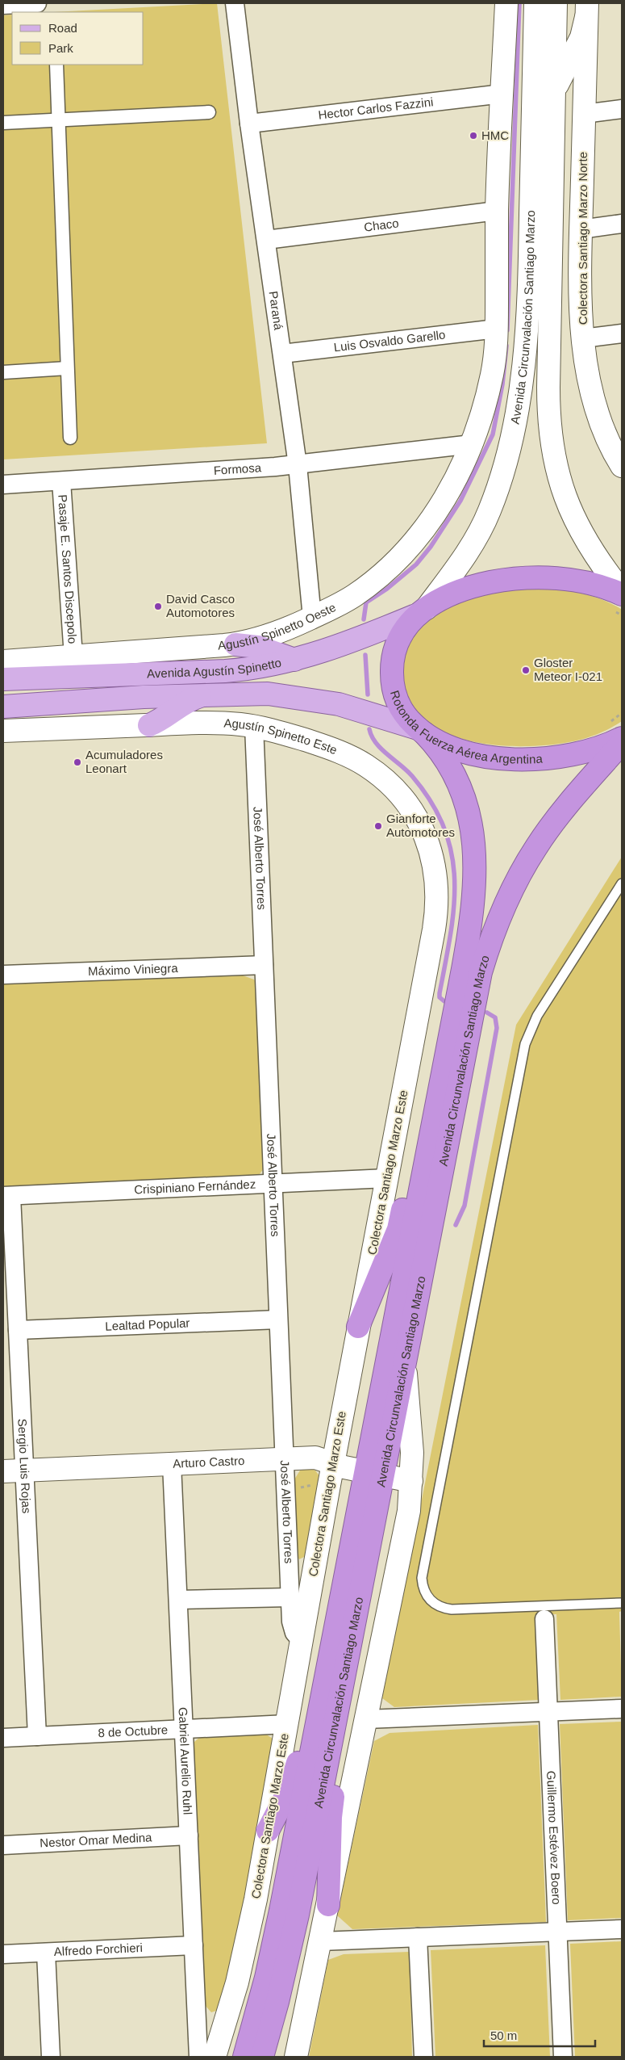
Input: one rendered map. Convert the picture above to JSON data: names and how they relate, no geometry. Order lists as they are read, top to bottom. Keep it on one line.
{"streets":{"highway":["Avenida Circunvalación Santiago Marzo","Rotonda Fuerza Aérea Argentina"],"main road":["Avenida Agustín Spinetto"],"street":["Hector Carlos Fazzini","Chaco","Colectora Santiago Marzo Norte","Paraná","Luis Osvaldo Garello","Formosa","Pasaje E. Santos Discepolo","Agustín Spinetto Oeste","Agustín Spinetto Este","José Alberto Torres","Máximo Viniegra","Colectora Santiago Marzo Este","Crispiniano Fernández","Lealtad Popular","Arturo Castro","Sergio Luis Rojas","8 de Octubre","Gabriel Aurelio Ruhl","Guillermo Estévez Boero","Nestor Omar Medina","Alfredo Forchieri"]},"crossings":[["Hector Carlos Fazzini","Paraná"],["Chaco","Paraná"],["Paraná","Luis Osvaldo Garello"],["Paraná","Formosa"],["Paraná","Agustín Spinetto Oeste"],["Avenida Circunvalación Santiago Marzo","Avenida Agustín Spinetto"],["Avenida Circunvalación Santiago Marzo","Rotonda Fuerza Aérea Argentina"],["Avenida Circunvalación Santiago Marzo","Arturo Castro"],["Formosa","Pasaje E. Santos Discepolo"],["Formosa","Agustín Spinetto Oeste"],["Pasaje E. Santos Discepolo","Agustín Spinetto Oeste"],["Avenida Agustín Spinetto","Rotonda Fuerza Aérea Argentina"],["Agustín Spinetto Este","José Alberto Torres"],["Agustín Spinetto Este","Colectora Santiago Marzo Este"],["José Alberto Torres","Máximo Viniegra"],["José Alberto Torres","Colectora Santiago Marzo Este"],["José Alberto Torres","Crispiniano Fernández"],["José Alberto Torres","Lealtad Popular"],["José Alberto Torres","Arturo Castro"],["Colectora Santiago Marzo Este","Crispiniano Fernández"],["Colectora Santiago Marzo Este","Arturo Castro"],["Colectora Santiago Marzo Este","8 de Octubre"],["Crispiniano Fernández","Sergio Luis Rojas"],["Lealtad Popular","Sergio Luis Rojas"],["Arturo Castro","Sergio Luis Rojas"],["Arturo Castro","Gabriel Aurelio Ruhl"],["Sergio Luis Rojas","8 de Octubre"],["8 de Octubre","Gabriel Aurelio Ruhl"],["Gabriel Aurelio Ruhl","Nestor Omar Medina"],["Gabriel Aurelio Ruhl","Alfredo Forchieri"]],"places":["HMC","David Casco Automotores","Gloster Meteor I-021","Acumuladores Leonart","Gianforte Automotores"],"legend":["Road","Park"],"scale_bar":"50 m"}
